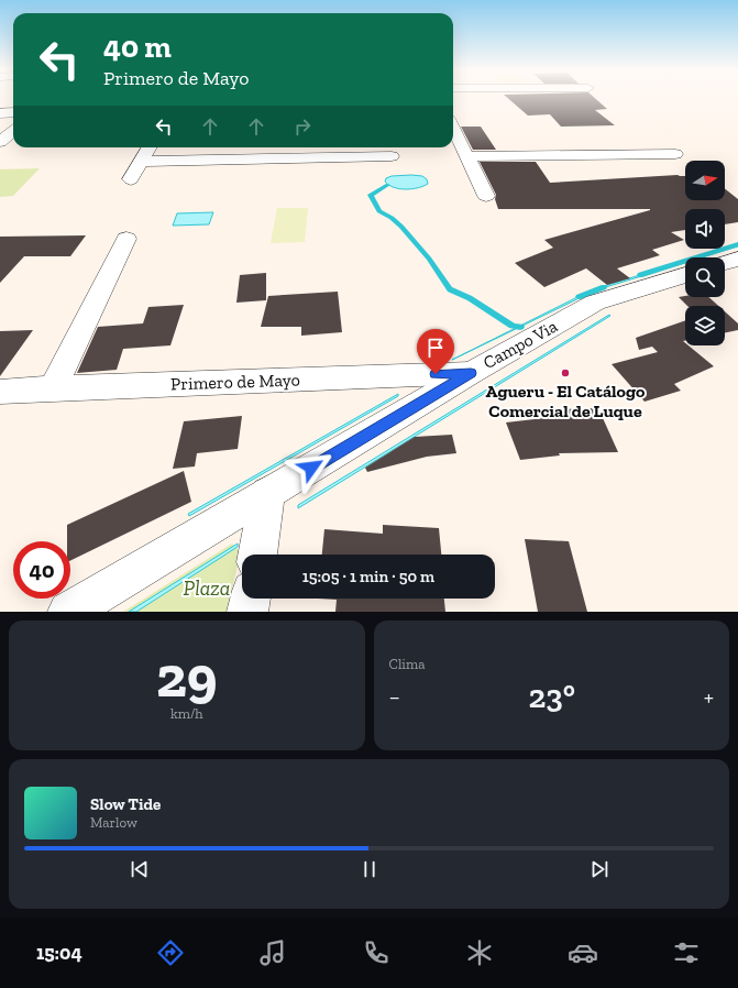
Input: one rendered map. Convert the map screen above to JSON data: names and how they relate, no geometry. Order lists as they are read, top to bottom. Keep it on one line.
{"streets":{"street":["Campo Via","Primero de Mayo"]},"crossings":[["Campo Via","Primero de Mayo"]],"parks":["Plaza"],"places":["Agueru - El Catálogo Comercial de Luque"],"north":"right","page":{"turn":["40 m","Primero de Mayo"],"limit":"40","trip":"15:05 · 1 min · 50 m","tile":[["29","km/h"],"Clima"],"heat":["−","23°","+"],"song":["Slow Tide","Marlow"],"tabs":"15:04"}}
